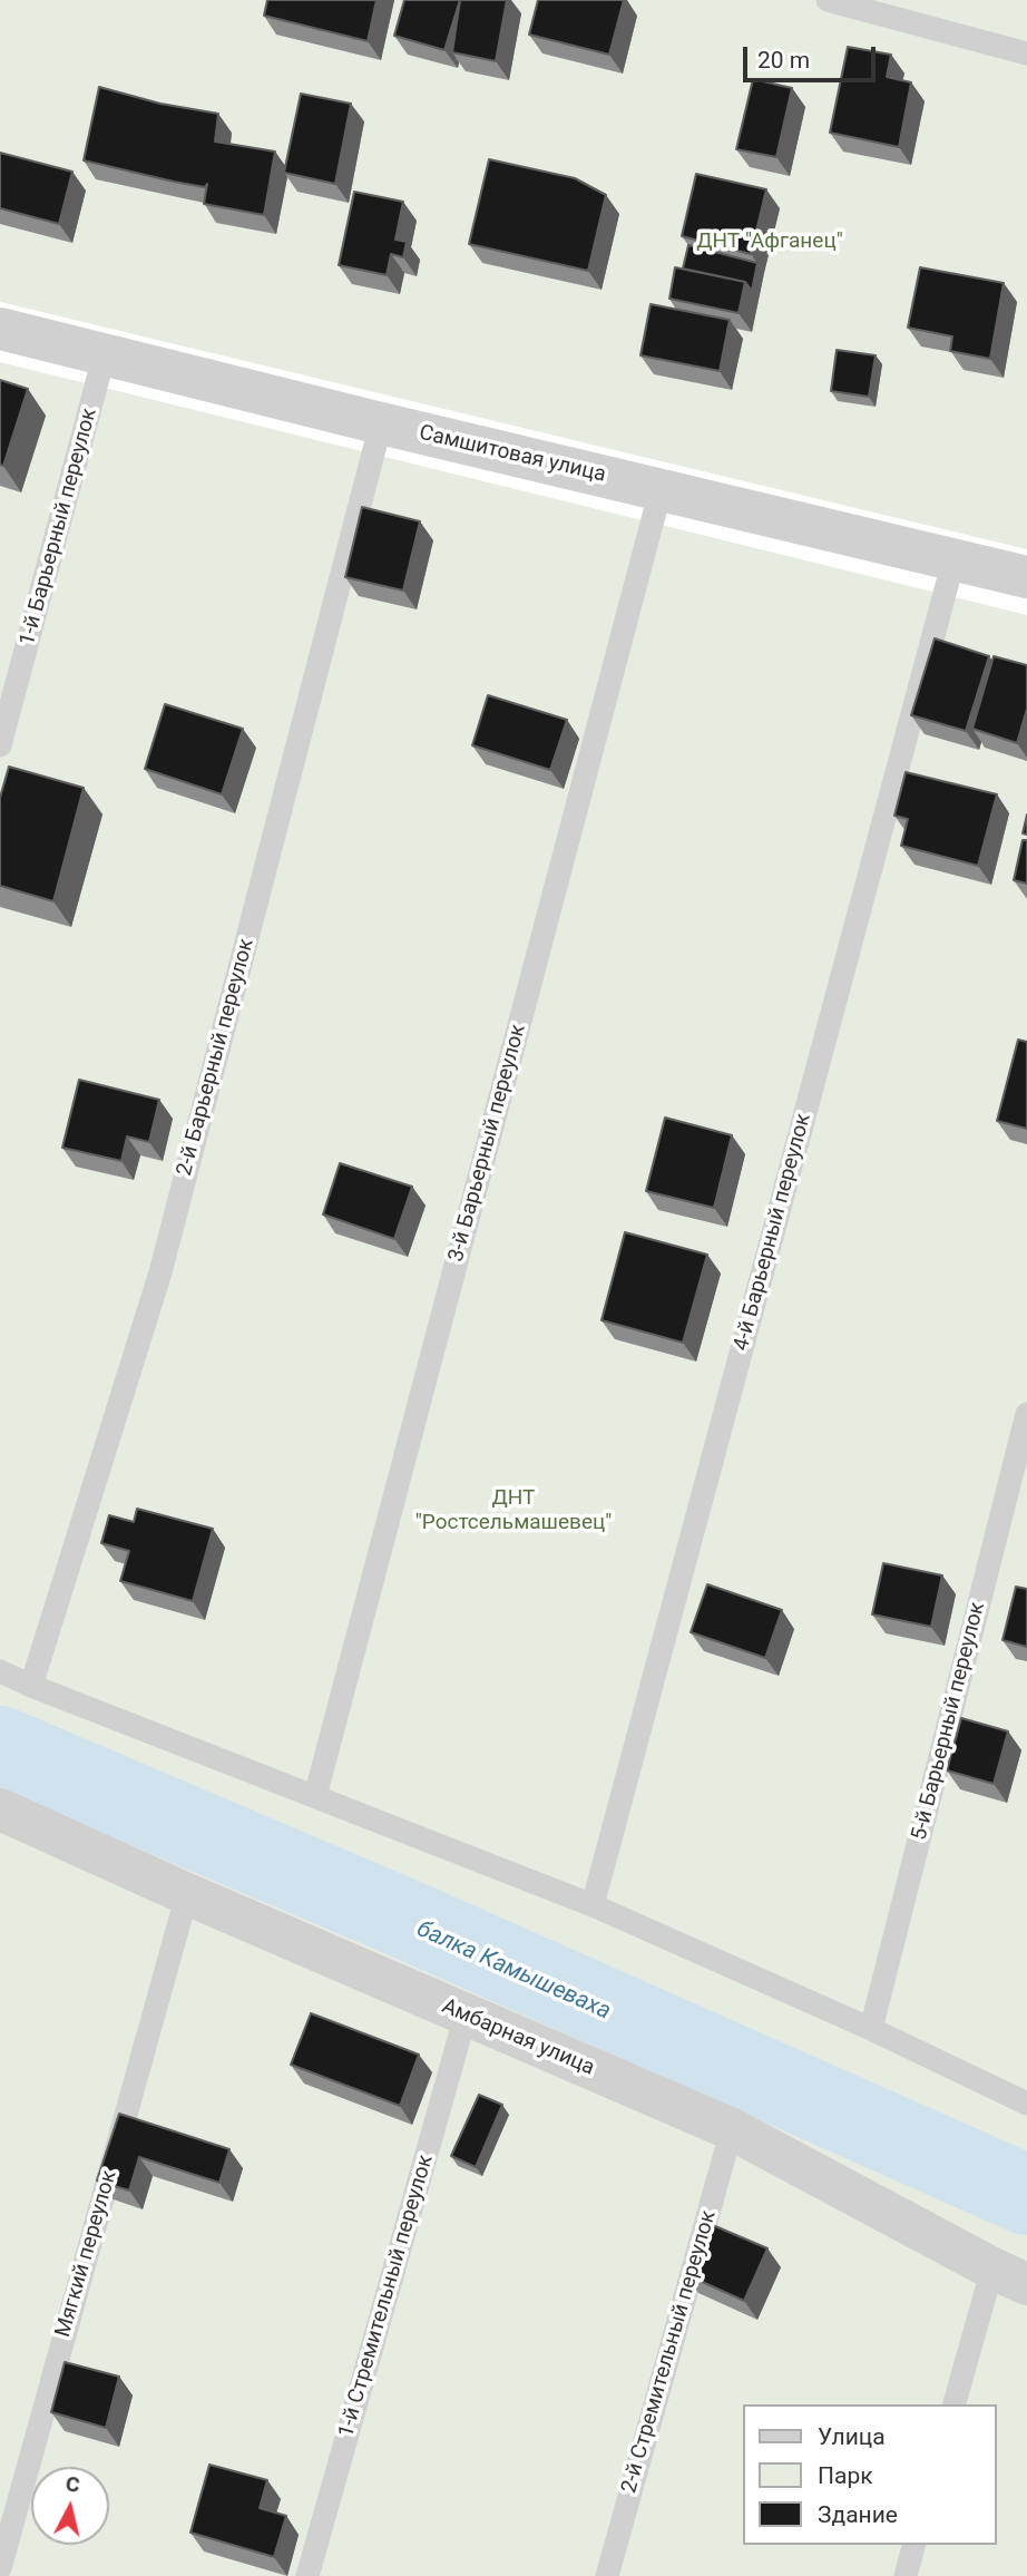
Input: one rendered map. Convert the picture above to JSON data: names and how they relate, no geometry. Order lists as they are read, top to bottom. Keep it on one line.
{"streets":{"street":["Самшитовая улица","Амбарная улица"],"lane":["1-й Барьерный переулок","2-й Барьерный переулок","3-й Барьерный переулок","4-й Барьерный переулок","5-й Барьерный переулок","Мягкий переулок","1-й Стремительный переулок","2-й Стремительный переулок"]},"crossings":[["Самшитовая улица","1-й Барьерный переулок"],["Самшитовая улица","2-й Барьерный переулок"],["Самшитовая улица","3-й Барьерный переулок"],["Самшитовая улица","4-й Барьерный переулок"],["Амбарная улица","Мягкий переулок"],["Амбарная улица","1-й Стремительный переулок"],["Амбарная улица","2-й Стремительный переулок"]],"water":["балка Камышеваха"],"parks":["ДНТ \"Афганец\"","ДНТ \"Ростсельмашевец\""],"legend":["Улица","Парк","Здание"],"scale_bar":"20 m","north":"top"}
